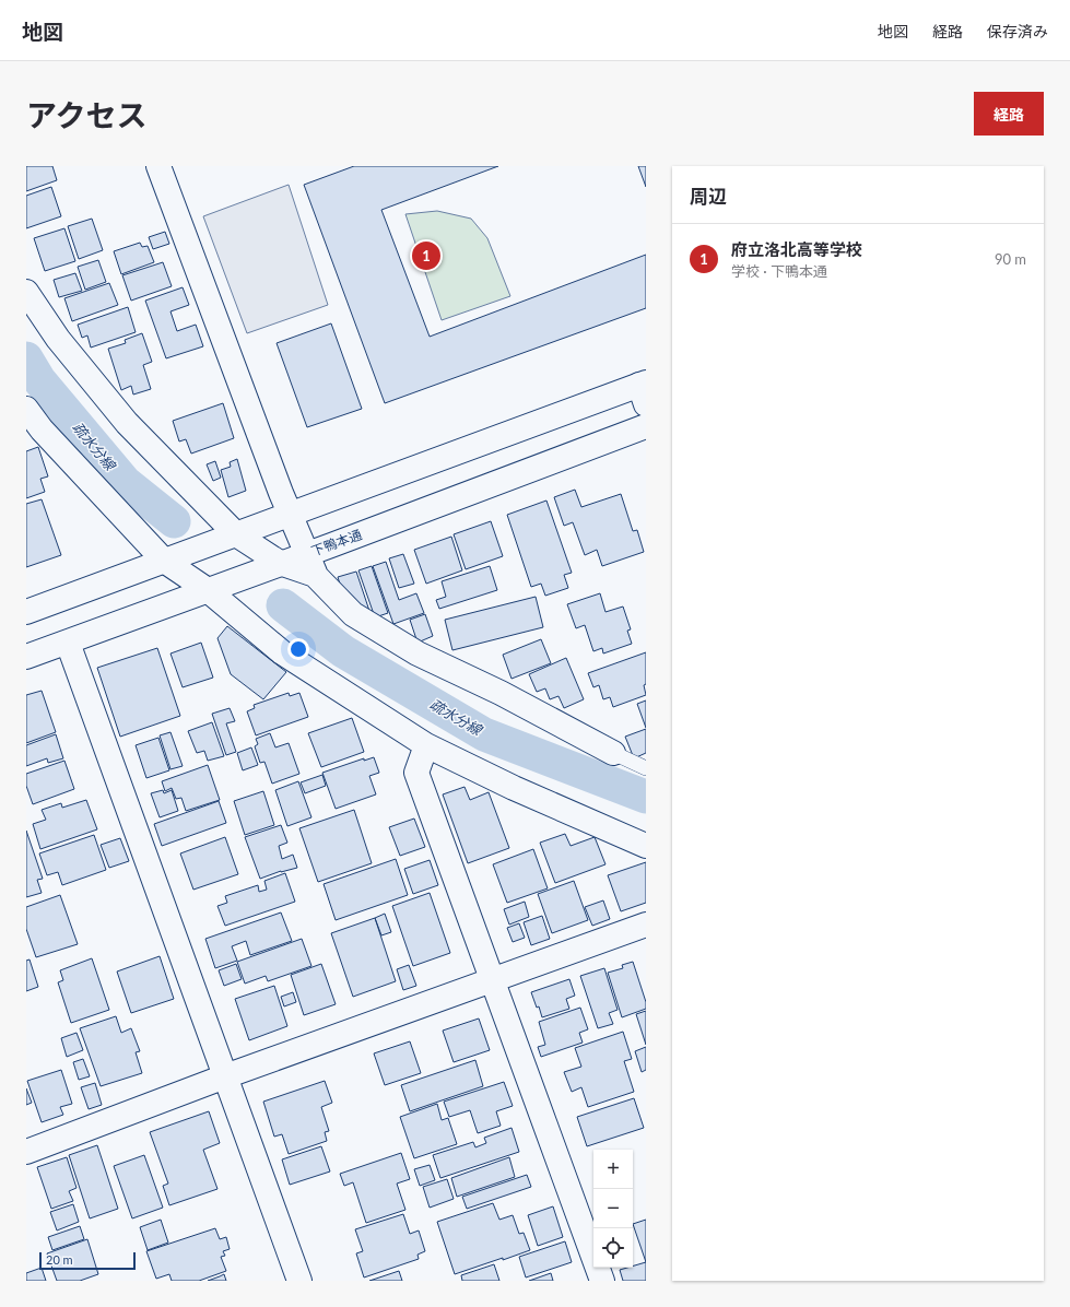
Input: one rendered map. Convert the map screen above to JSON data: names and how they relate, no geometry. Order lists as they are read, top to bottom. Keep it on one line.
{"streets":{"street":["下鴨本通"]},"water":["疏水分線"],"scale_bar":"20 m","page":{"header":"地図","nav":["地図","経路","保存済み"],"title":"アクセス","buttons":"経路","heading":"周辺","list":[{"mark":"1","name":"府立洛北高等学校","note":"学校 · 下鴨本通","value":"90 m"}],"pins":"1","map_buttons":["+","−"],"scale":"20 m"}}
